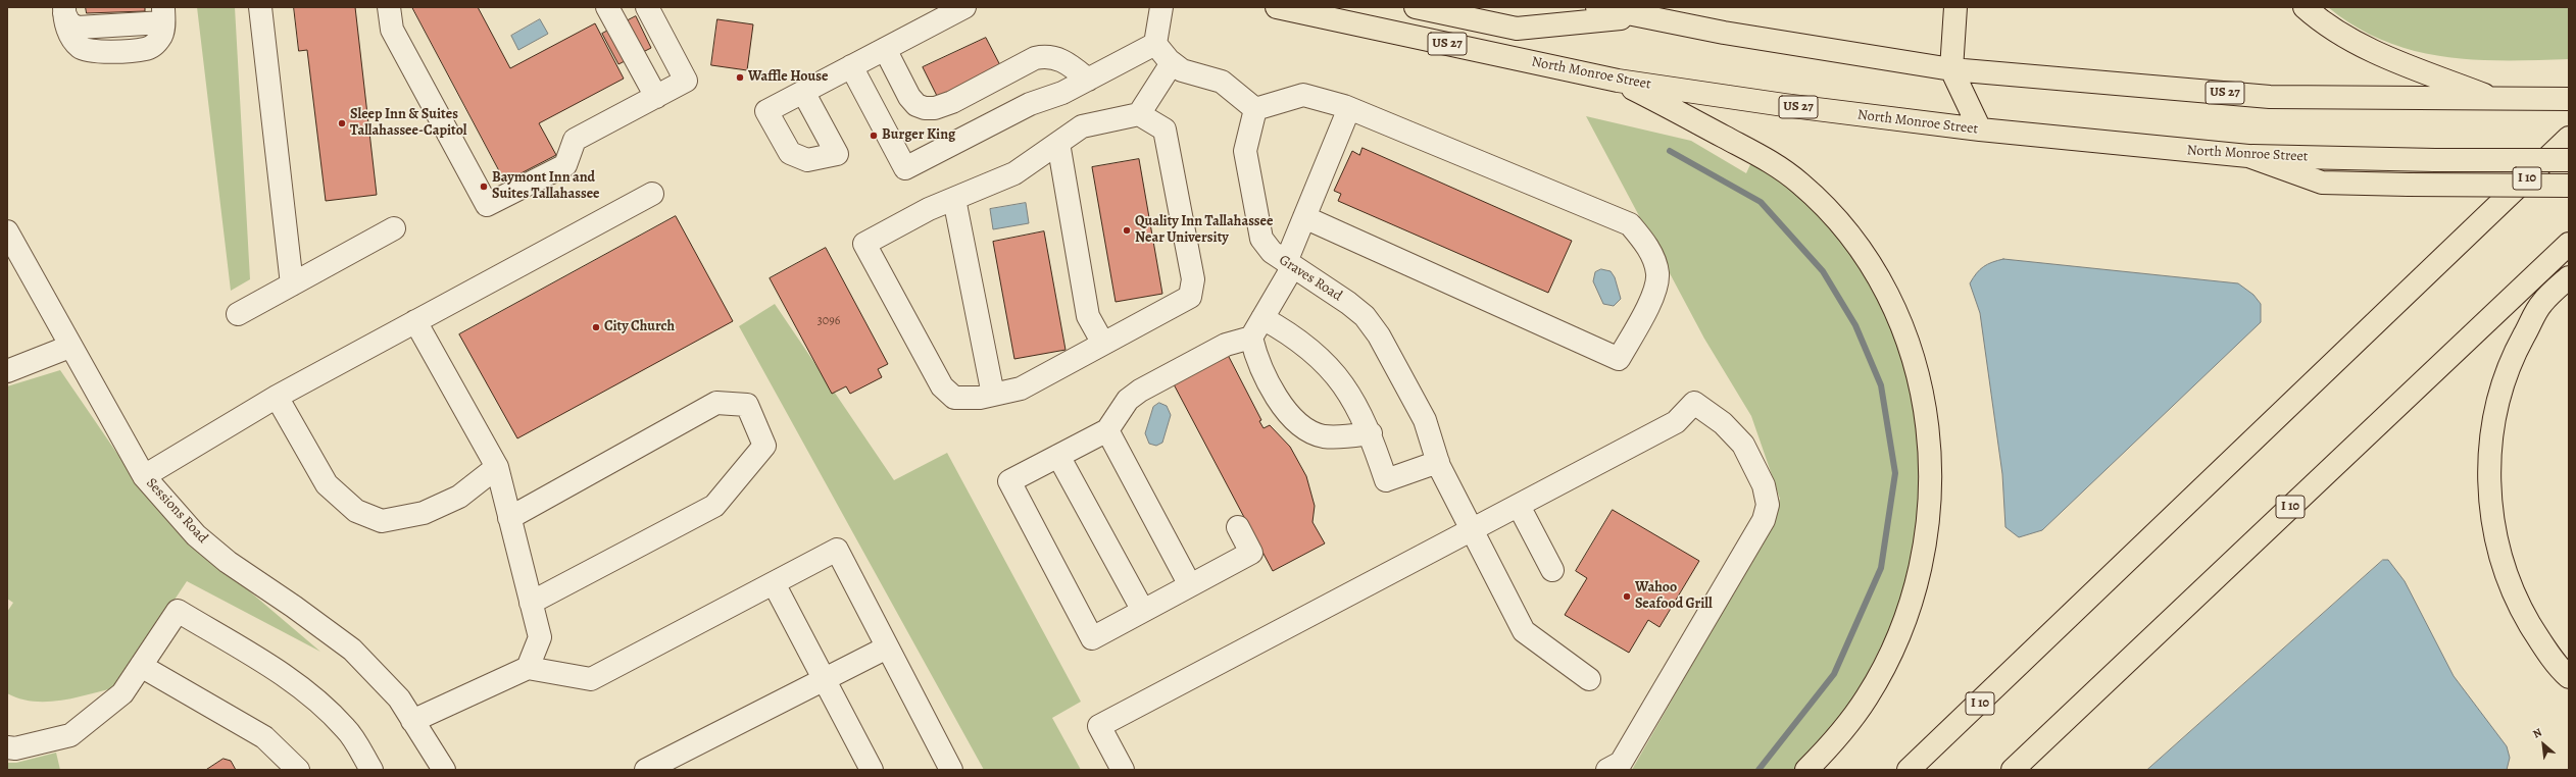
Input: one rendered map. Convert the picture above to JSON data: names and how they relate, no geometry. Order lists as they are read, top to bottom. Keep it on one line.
{"streets":{"main road":["US 27","North Monroe Street","I 10"],"street":["Graves Road","Sessions Road"]},"places":["Waffle House","Sleep Inn & Suites Tallahassee-Capitol","Burger King","Baymont Inn and Suites Tallahassee","Quality Inn Tallahassee Near University","City Church","Wahoo Seafood Grill"],"house_numbers":["3096"],"north":"top left"}
